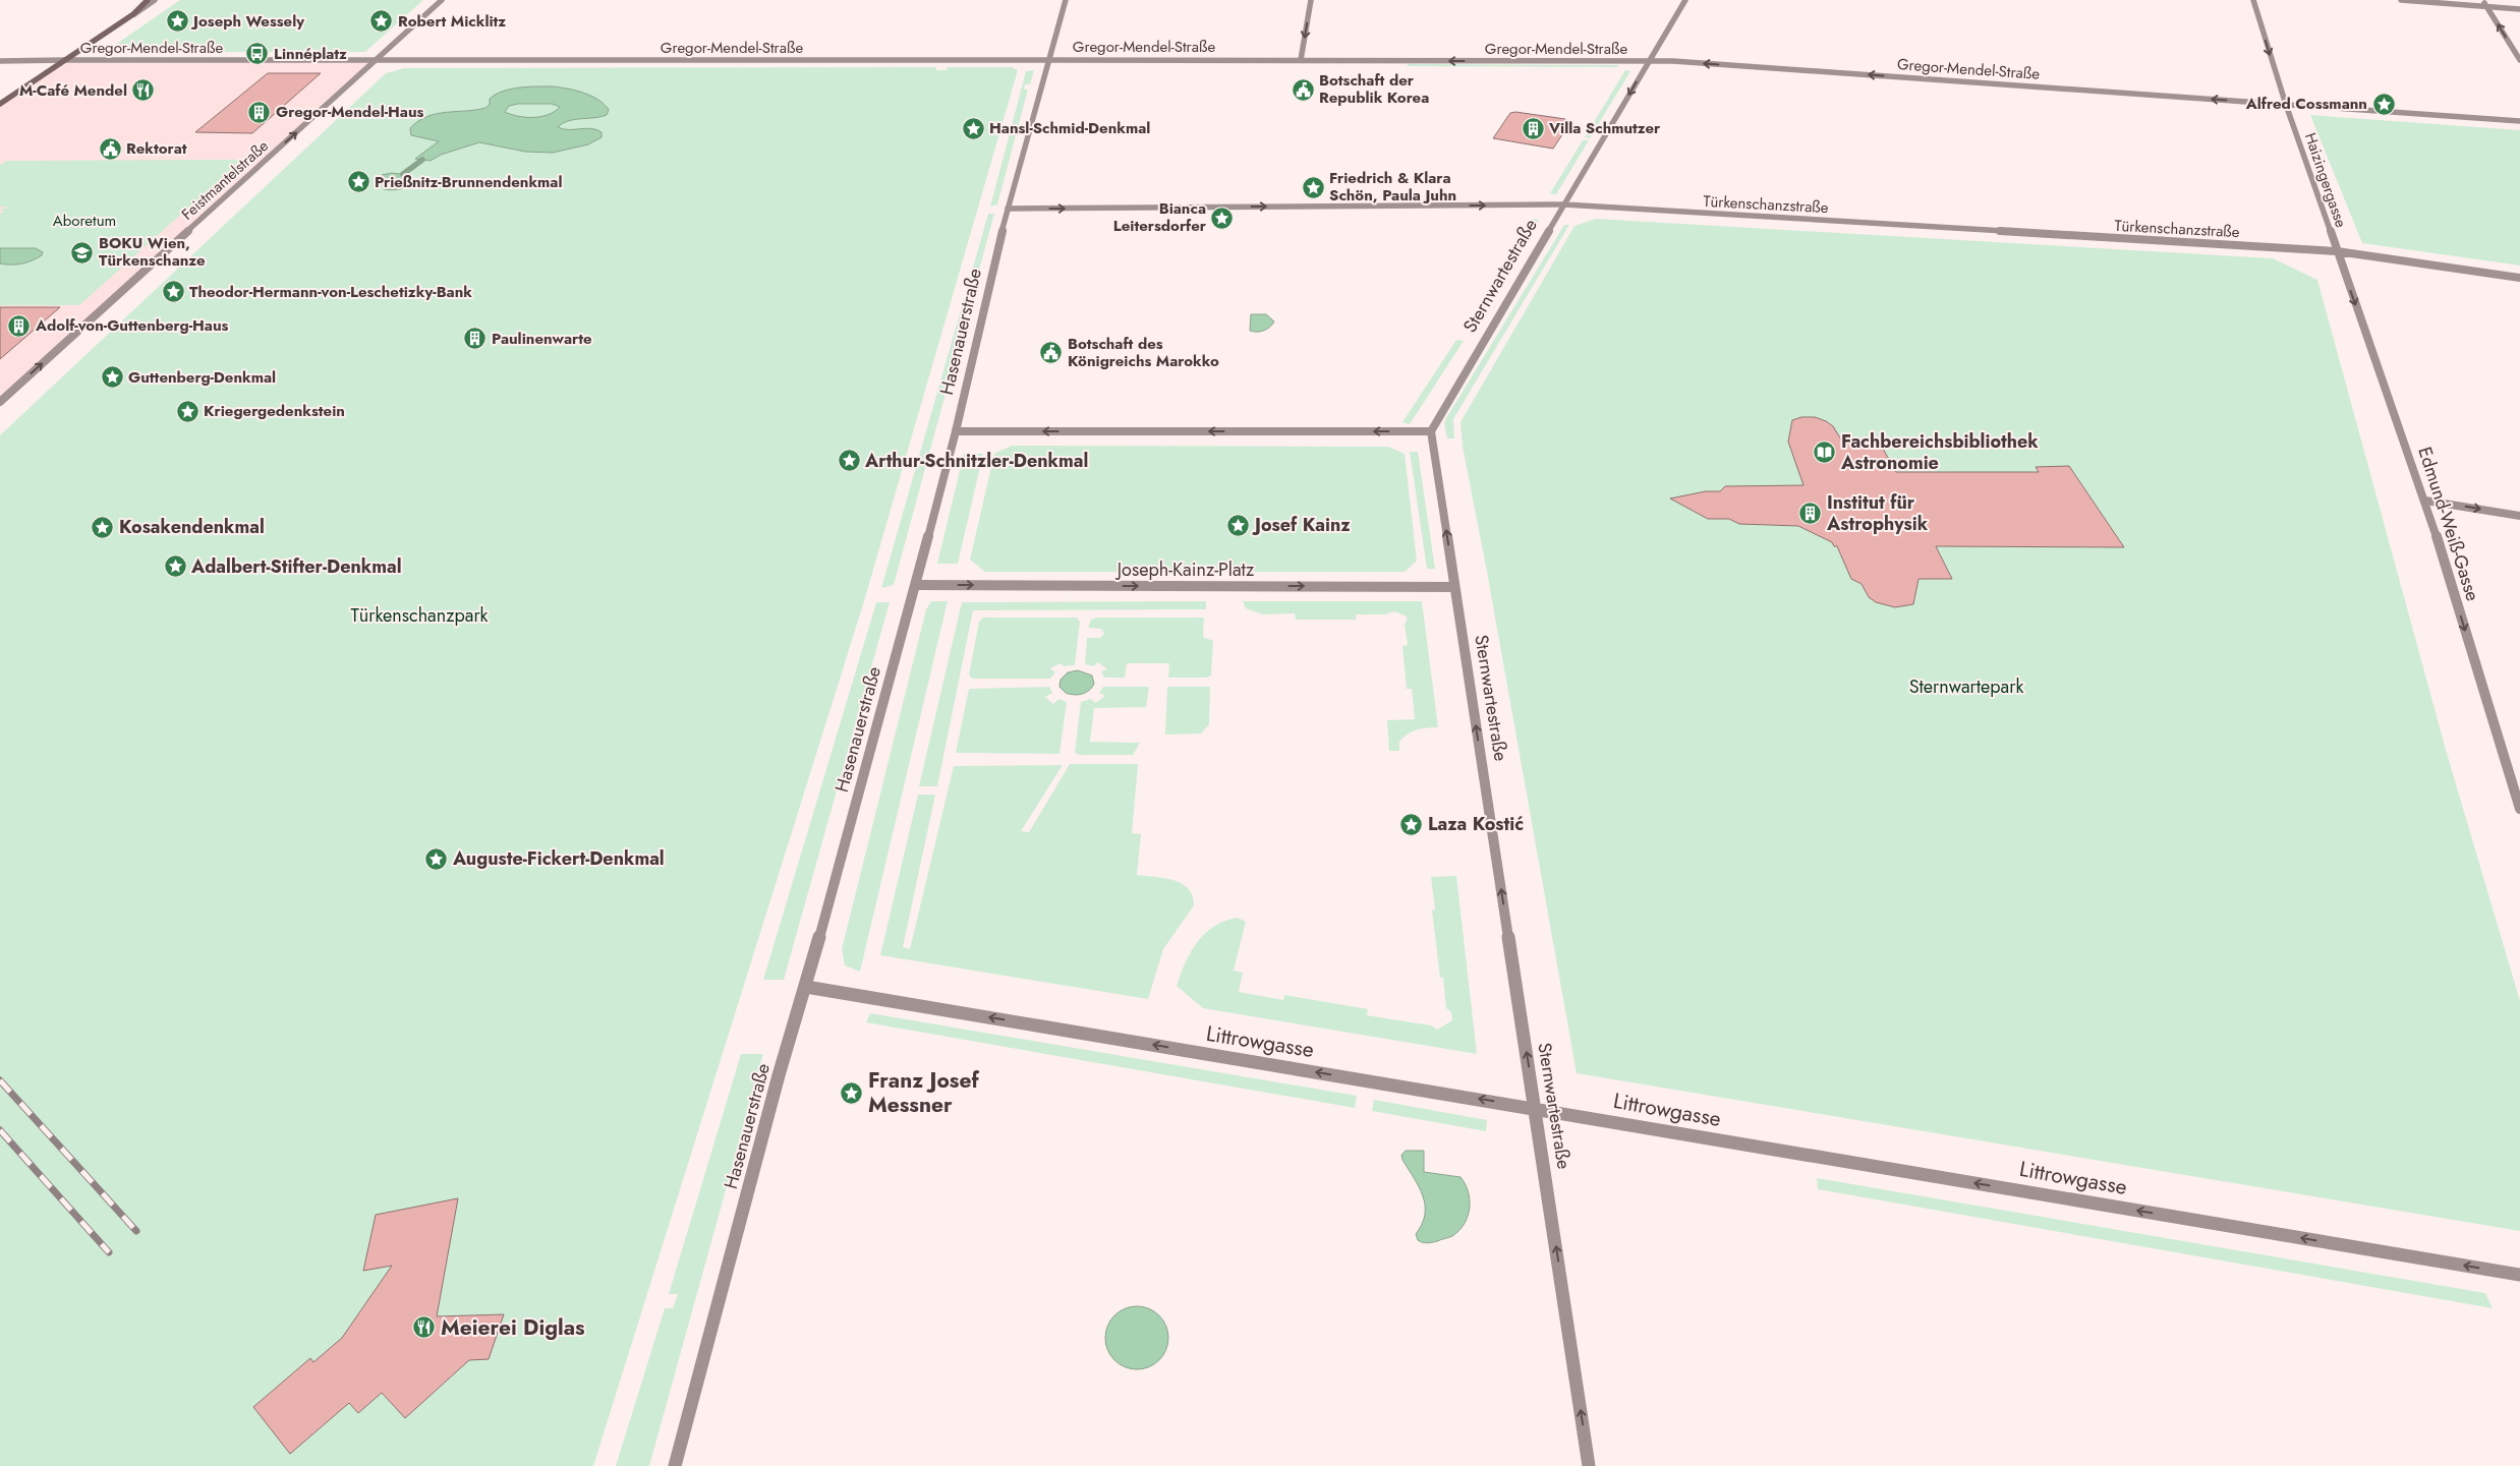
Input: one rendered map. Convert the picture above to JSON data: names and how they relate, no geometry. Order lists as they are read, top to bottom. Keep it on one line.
{"streets":{"street":["Gregor-Mendel-Straße","Feistmantelstraße","Haizingergasse","Türkenschanzstraße","Sternwartestraße","Hasenauerstraße","Edmund-Weiß-Gasse","Joseph-Kainz-Platz","Littrowgasse"]},"crossings":[["Gregor-Mendel-Straße","Feistmantelstraße"],["Gregor-Mendel-Straße","Haizingergasse"],["Gregor-Mendel-Straße","Sternwartestraße"],["Gregor-Mendel-Straße","Hasenauerstraße"],["Haizingergasse","Türkenschanzstraße"],["Haizingergasse","Edmund-Weiß-Gasse"],["Türkenschanzstraße","Sternwartestraße"],["Türkenschanzstraße","Hasenauerstraße"],["Türkenschanzstraße","Edmund-Weiß-Gasse"],["Sternwartestraße","Joseph-Kainz-Platz"],["Sternwartestraße","Littrowgasse"],["Hasenauerstraße","Joseph-Kainz-Platz"],["Hasenauerstraße","Littrowgasse"]],"one_way":["Gregor-Mendel-Straße","Feistmantelstraße","Haizingergasse","Türkenschanzstraße","Edmund-Weiß-Gasse","Joseph-Kainz-Platz","Littrowgasse"],"parks":["Aboretum","Türkenschanzpark","Sternwartepark"],"places":{"place":["Joseph Wessely","Robert Micklitz","Alfred Cossmann","Hansl-Schmid-Denkmal","Prießnitz-Brunnendenkmal","Friedrich & Klara Schön, Paula Juhn","Bianca Leitersdorfer","Theodor-Hermann-von-Leschetizky-Bank","Guttenberg-Denkmal","Kriegergedenkstein","Arthur-Schnitzler-Denkmal","Josef Kainz","Kosakendenkmal","Adalbert-Stifter-Denkmal","Laza Kostić","Auguste-Fickert-Denkmal","Franz Josef Messner"],"bus stop":["Linnéplatz"],"public building":["Botschaft der Republik Korea","Rektorat","Botschaft des Königreichs Marokko"],"restaurant":["M-Café Mendel","Meierei Diglas"],"building":["Gregor-Mendel-Haus","Villa Schmutzer","Adolf-von-Guttenberg-Haus","Paulinenwarte","Institut für Astrophysik"],"school or university":["BOKU Wien, Türkenschanze"],"library":["Fachbereichsbibliothek Astronomie"]}}
